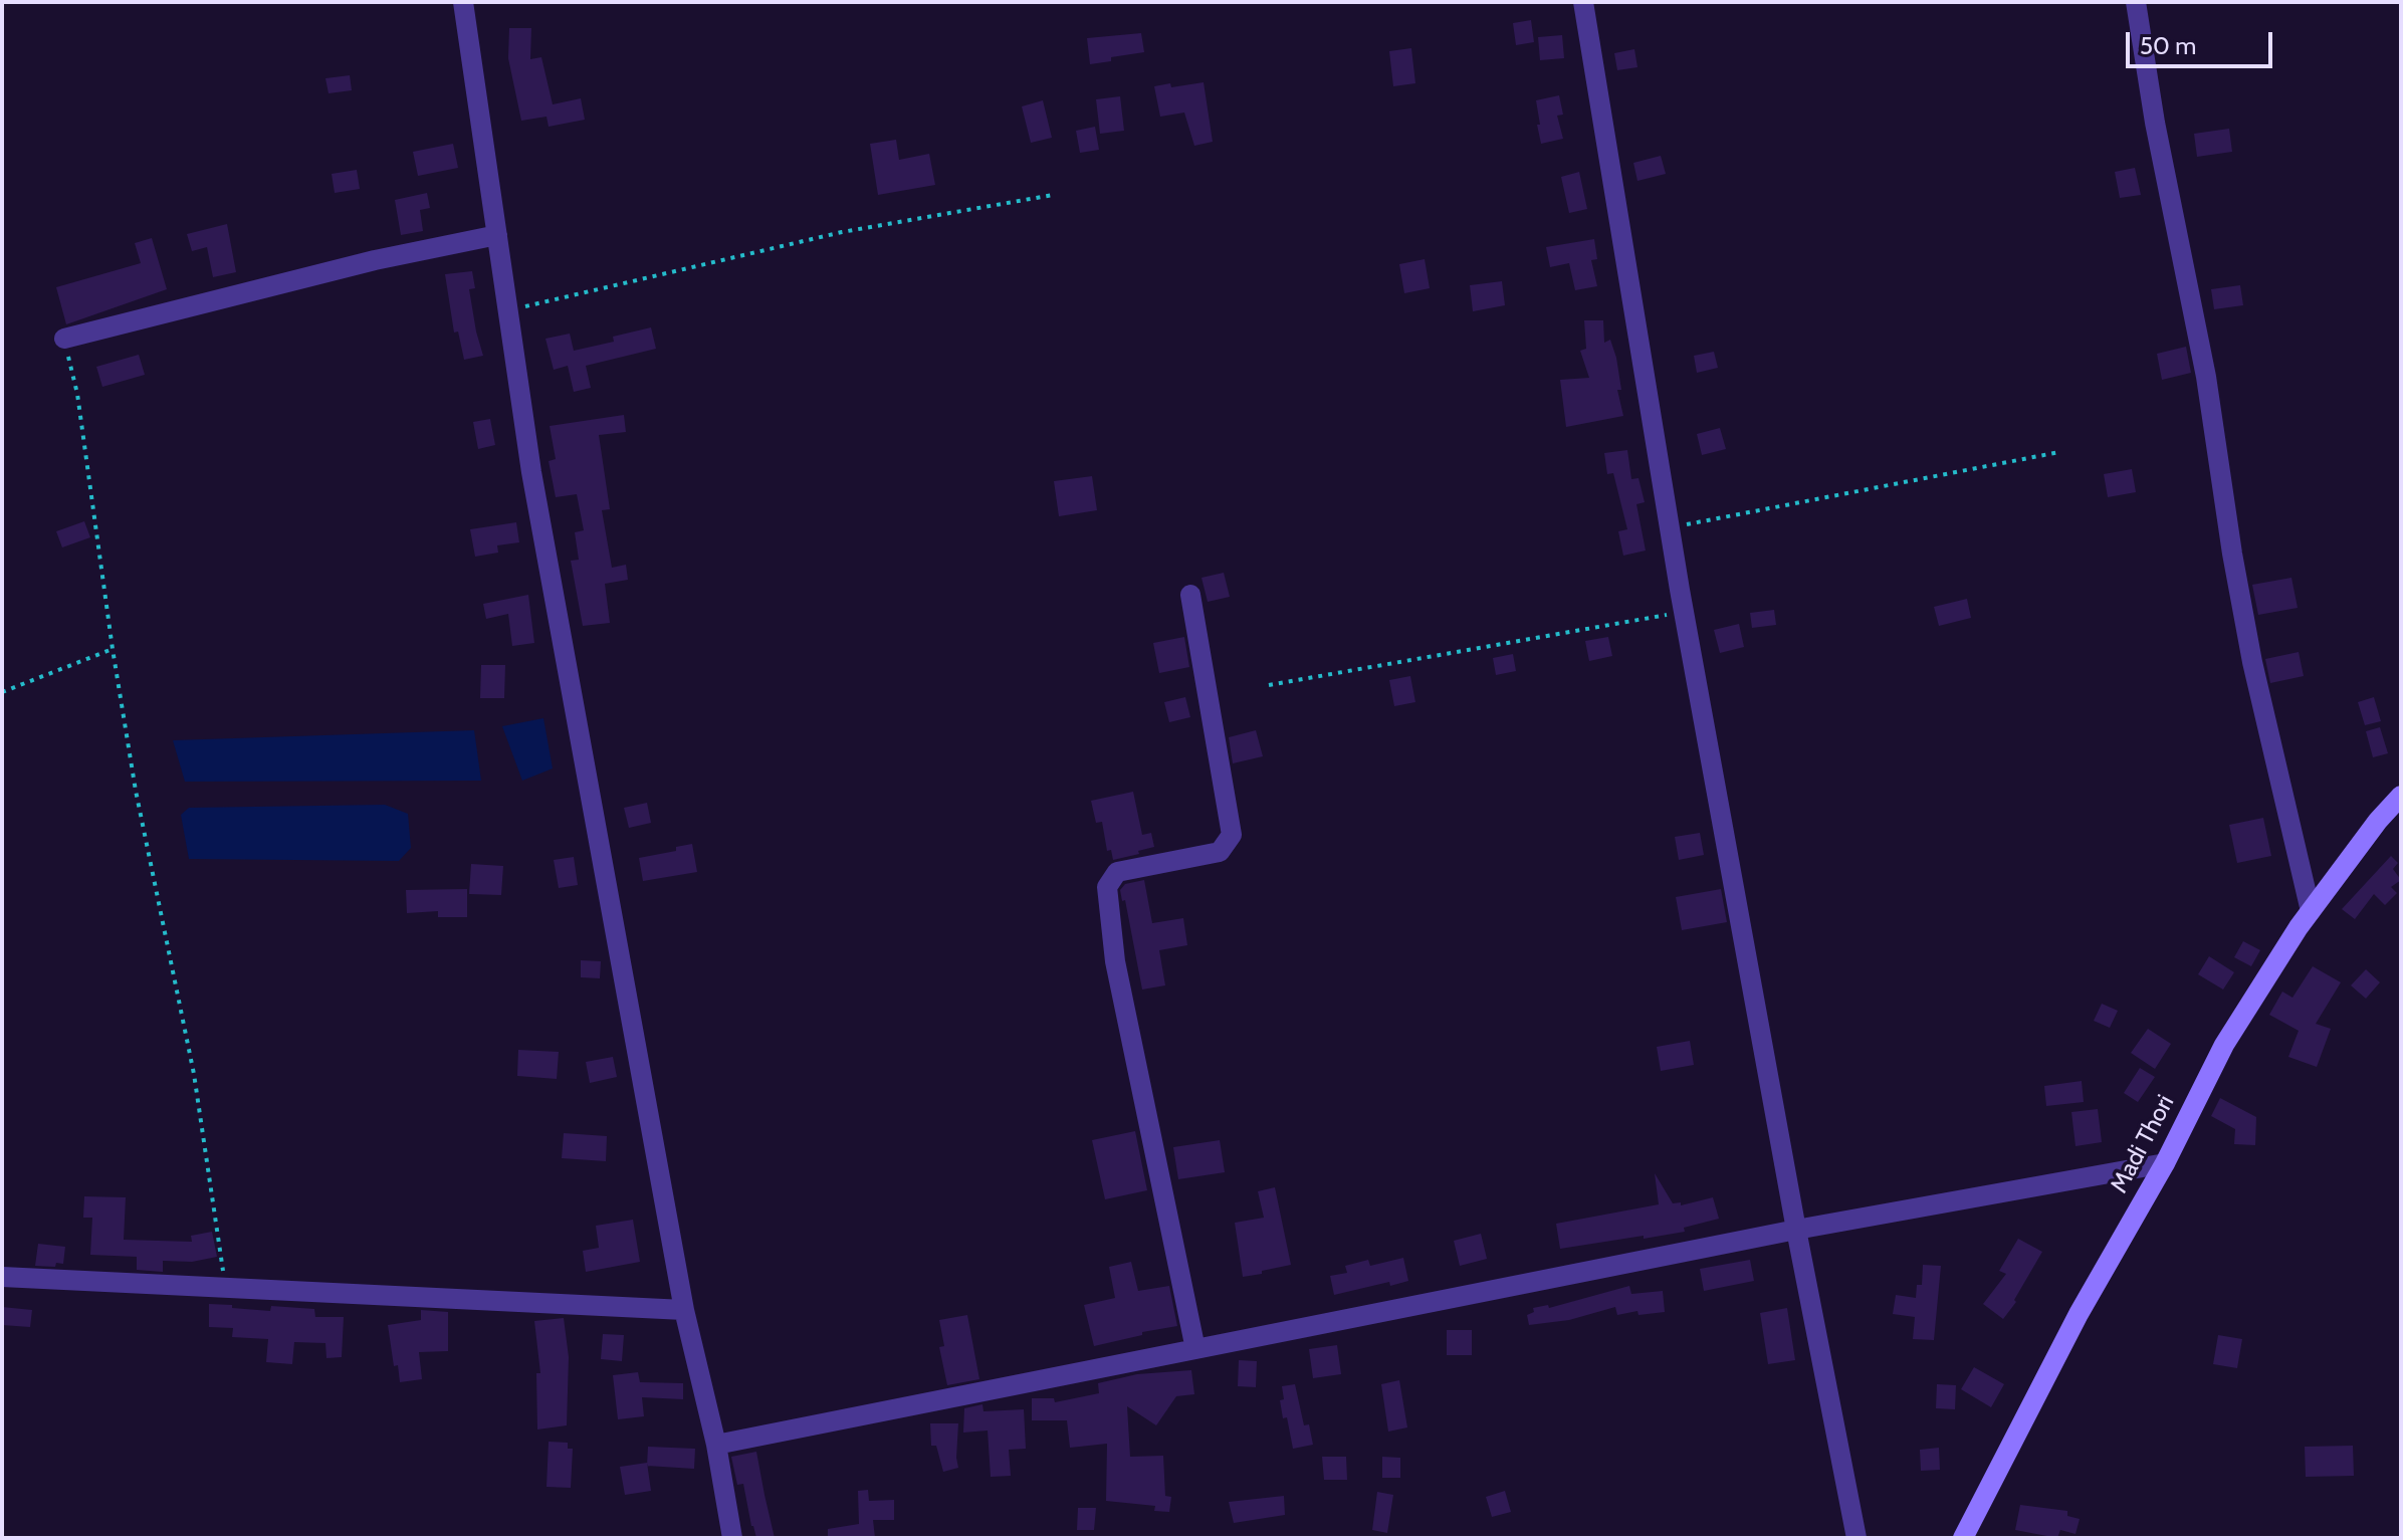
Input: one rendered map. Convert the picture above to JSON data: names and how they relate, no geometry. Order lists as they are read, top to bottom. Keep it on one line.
{"streets":{"main road":["Madi Thori"]},"scale_bar":"50 m"}
